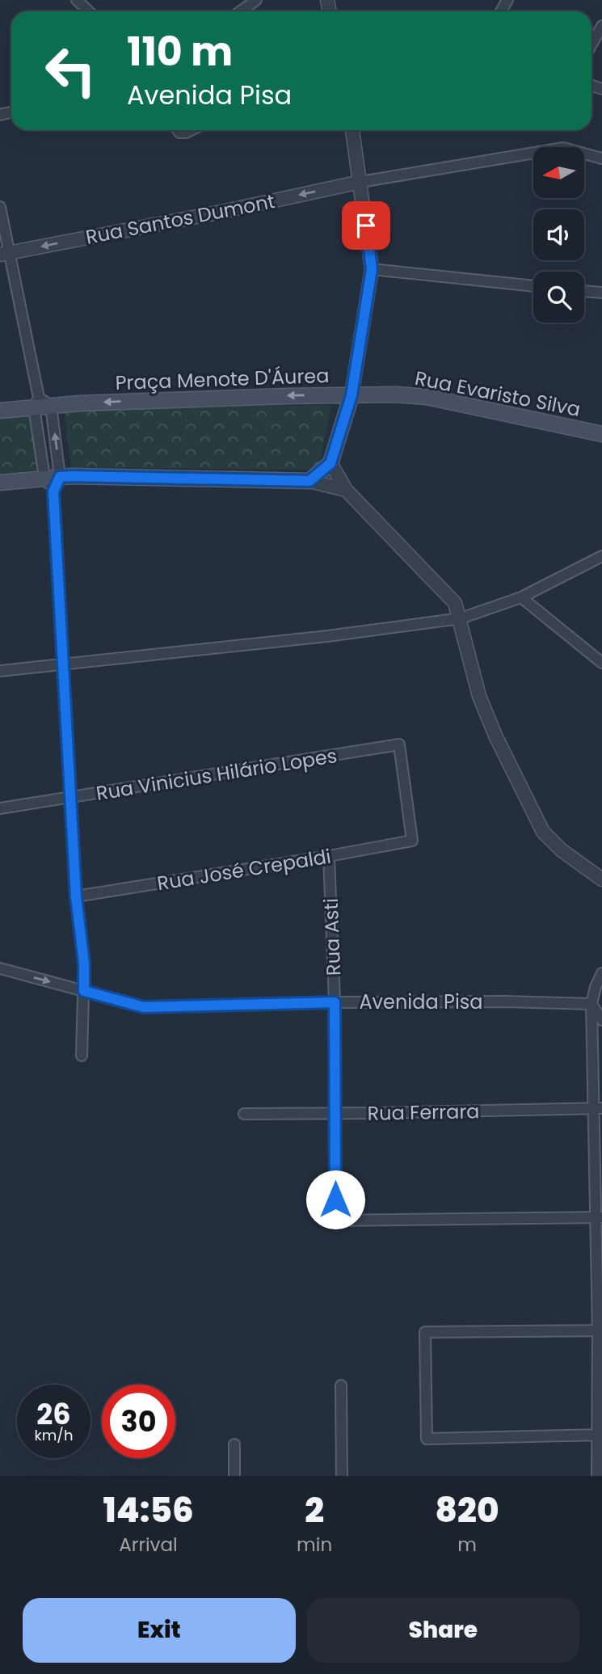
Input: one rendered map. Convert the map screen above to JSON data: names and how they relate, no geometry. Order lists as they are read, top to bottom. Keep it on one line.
{"streets":{"main road":["Praça Menote D'Áurea","Rua Evaristo Silva"],"street":["Rua Santos Dumont","Rua Vinicius Hilário Lopes","Rua José Crepaldi","Rua Asti","Avenida Pisa","Rua Ferrara"]},"crossings":[["Praça Menote D'Áurea","Rua Evaristo Silva"],["Rua Vinicius Hilário Lopes","Rua José Crepaldi"],["Rua José Crepaldi","Rua Asti"],["Rua Asti","Avenida Pisa"],["Rua Asti","Rua Ferrara"]],"one_way":["Rua Santos Dumont"],"north":"left","page":{"turn":["110 m","Avenida Pisa"],"speed":"26 km/h","limit":"30","eta":["14:56","Arrival","2","min","820","m"],"buttons":["Exit","Share"]}}
